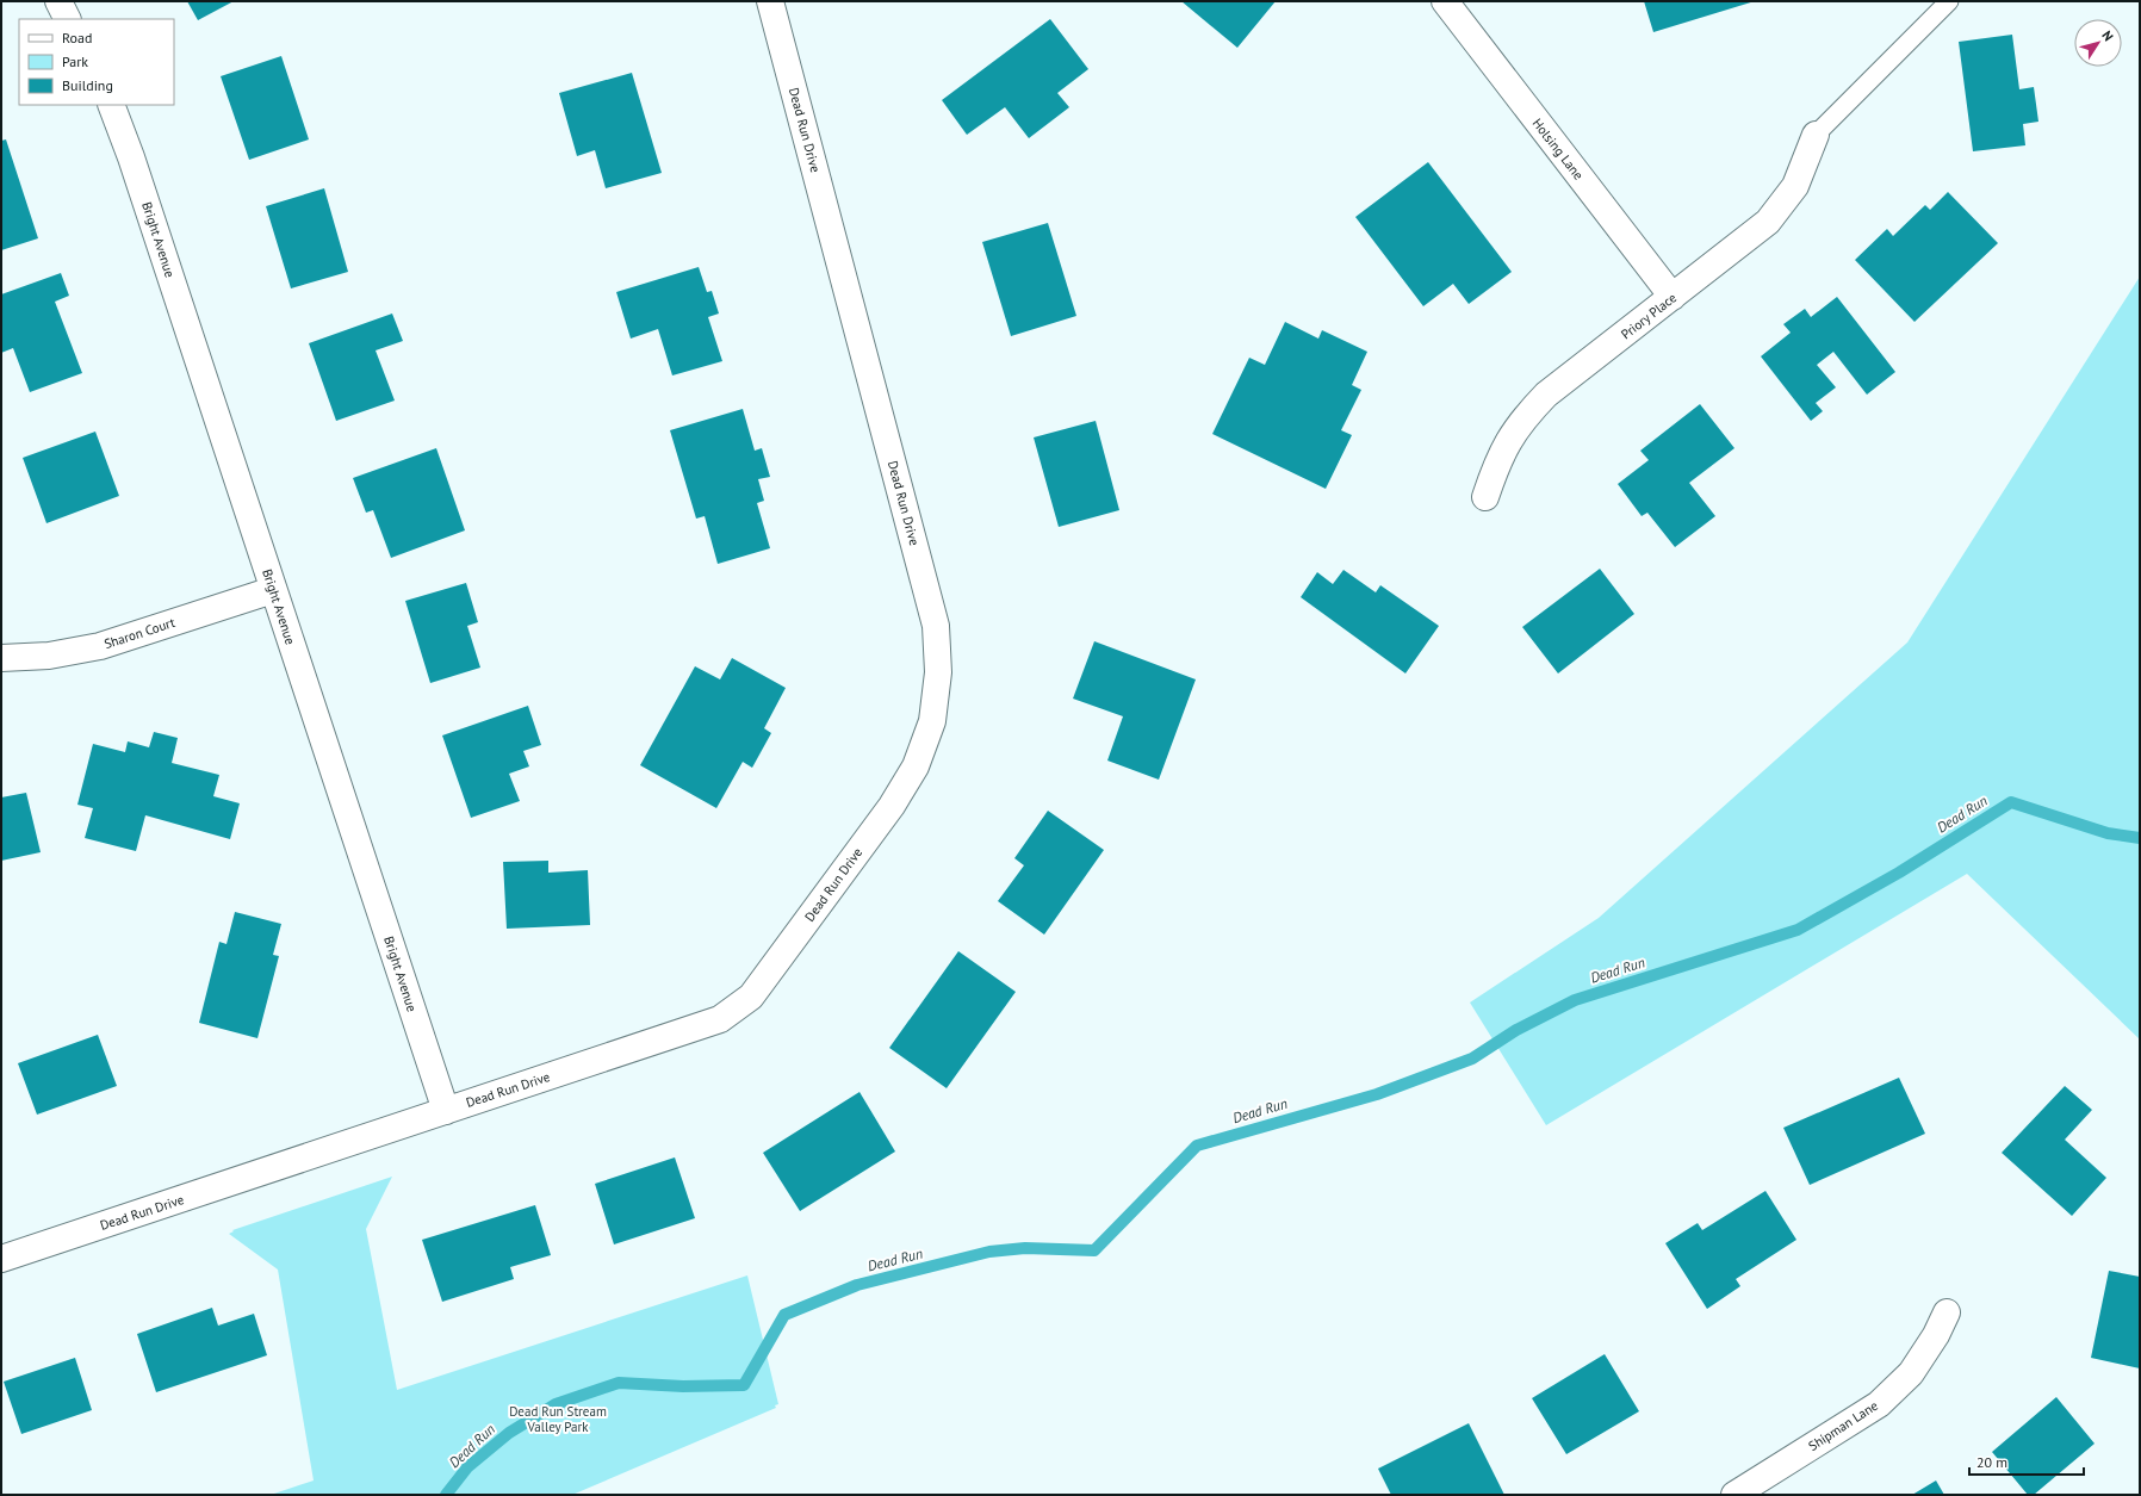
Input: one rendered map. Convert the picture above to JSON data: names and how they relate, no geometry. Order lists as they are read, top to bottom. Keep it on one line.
{"streets":{"street":["Dead Run Drive","Holsing Lane","Bright Avenue","Priory Place","Sharon Court","Shipman Lane"]},"crossings":[["Dead Run Drive","Bright Avenue"],["Holsing Lane","Priory Place"],["Bright Avenue","Sharon Court"]],"water":["Dead Run"],"parks":["Dead Run Stream Valley Park"],"legend":["Road","Park","Building"],"scale_bar":"20 m","north":"top right"}
